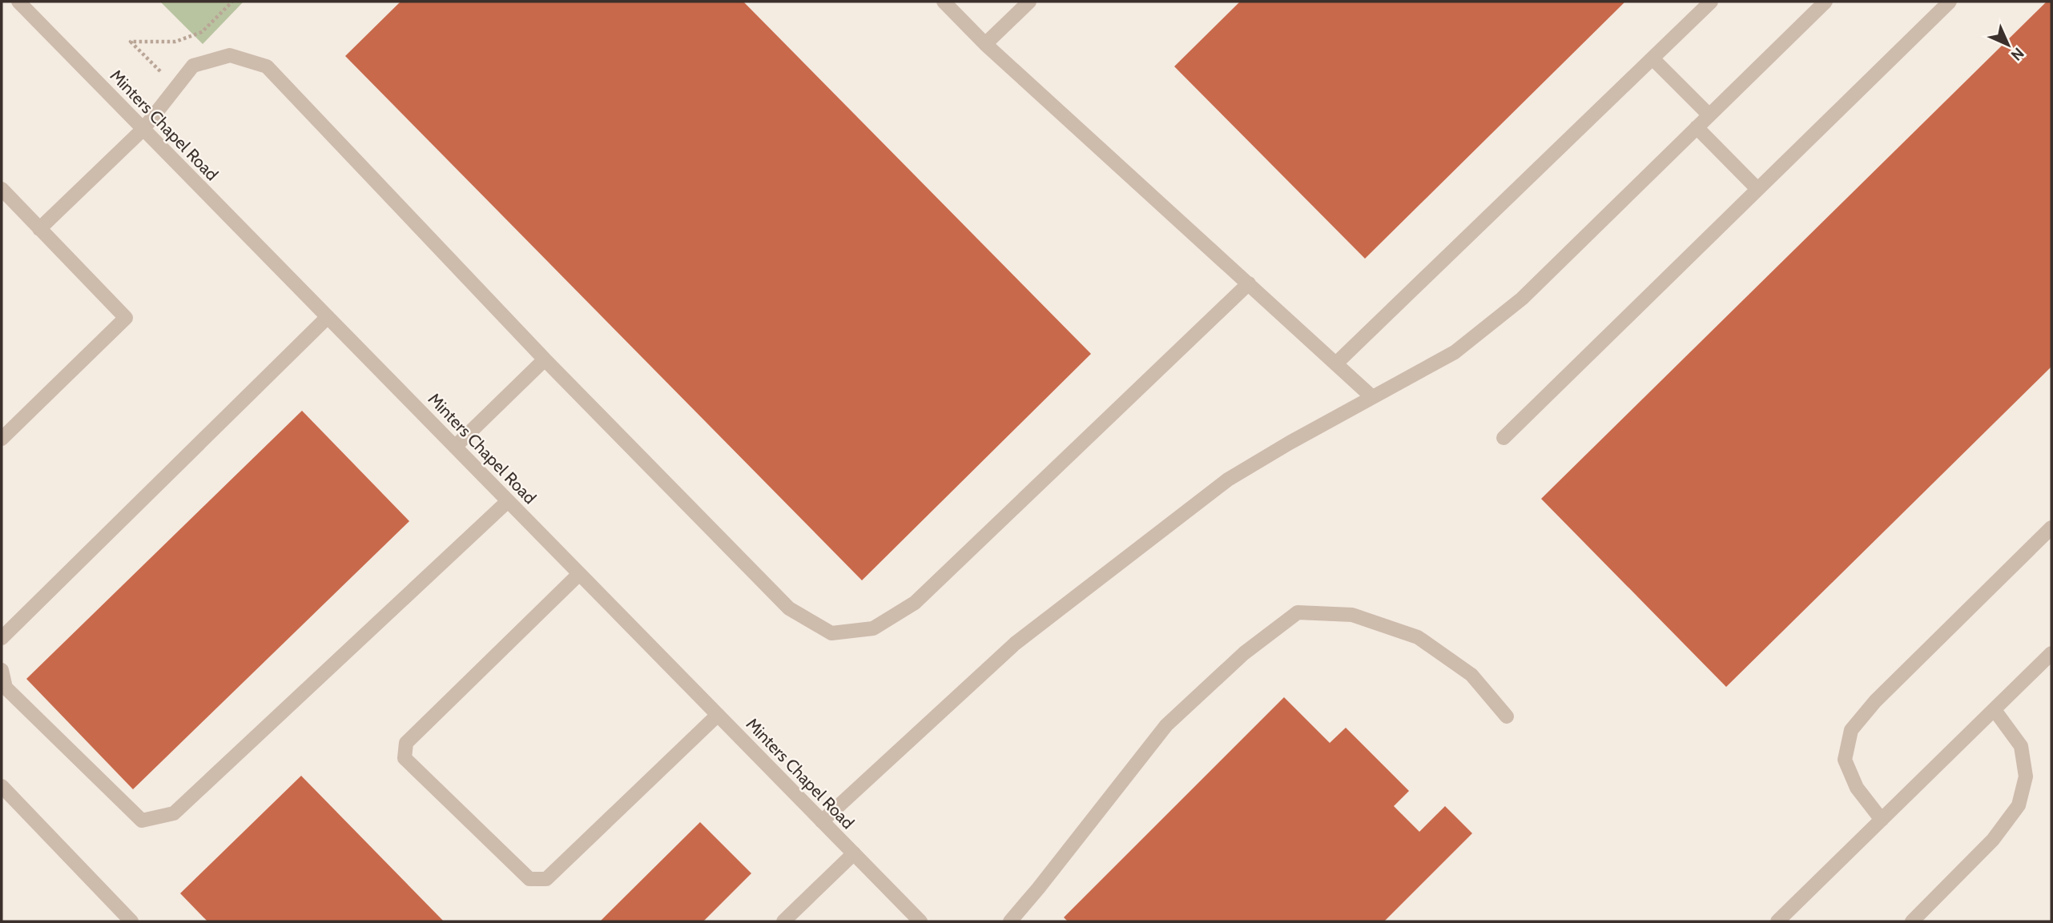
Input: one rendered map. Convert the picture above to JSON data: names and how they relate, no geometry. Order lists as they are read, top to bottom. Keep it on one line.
{"streets":{"street":["Minters Chapel Road"]},"north":"bottom right"}
